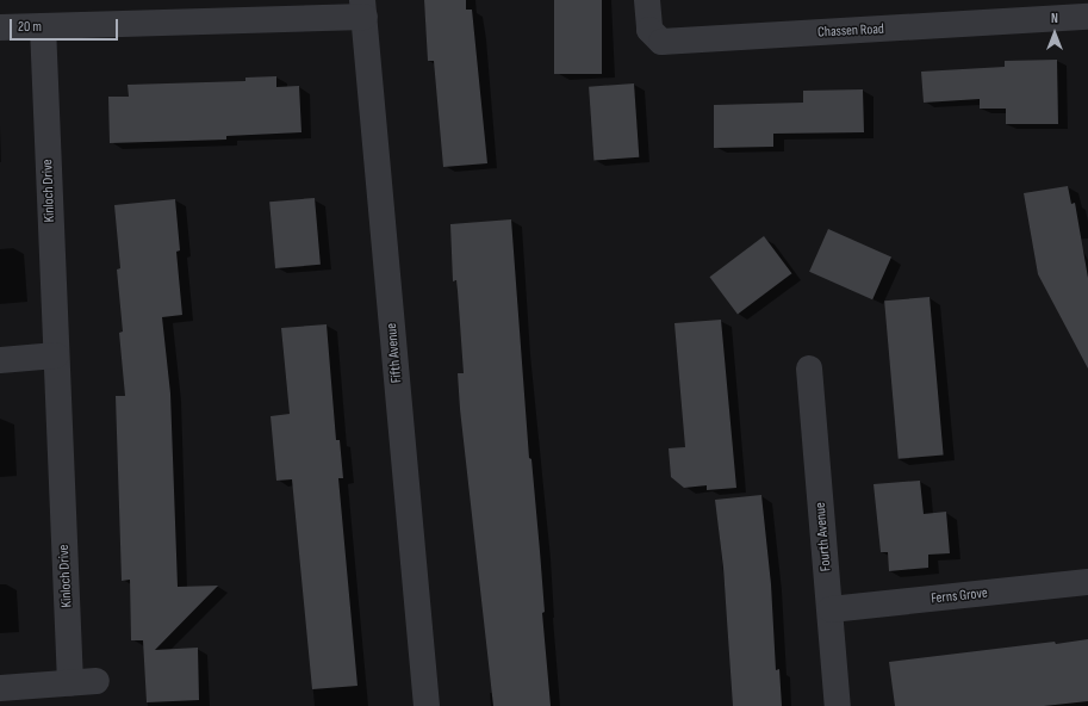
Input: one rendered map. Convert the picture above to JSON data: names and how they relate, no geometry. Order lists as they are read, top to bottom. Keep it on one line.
{"streets":{"street":["Chassen Road","Kinloch Drive","Fifth Avenue","Fourth Avenue","Ferns Grove"]},"crossings":[["Fourth Avenue","Ferns Grove"]],"scale_bar":"20 m","north":"top"}
